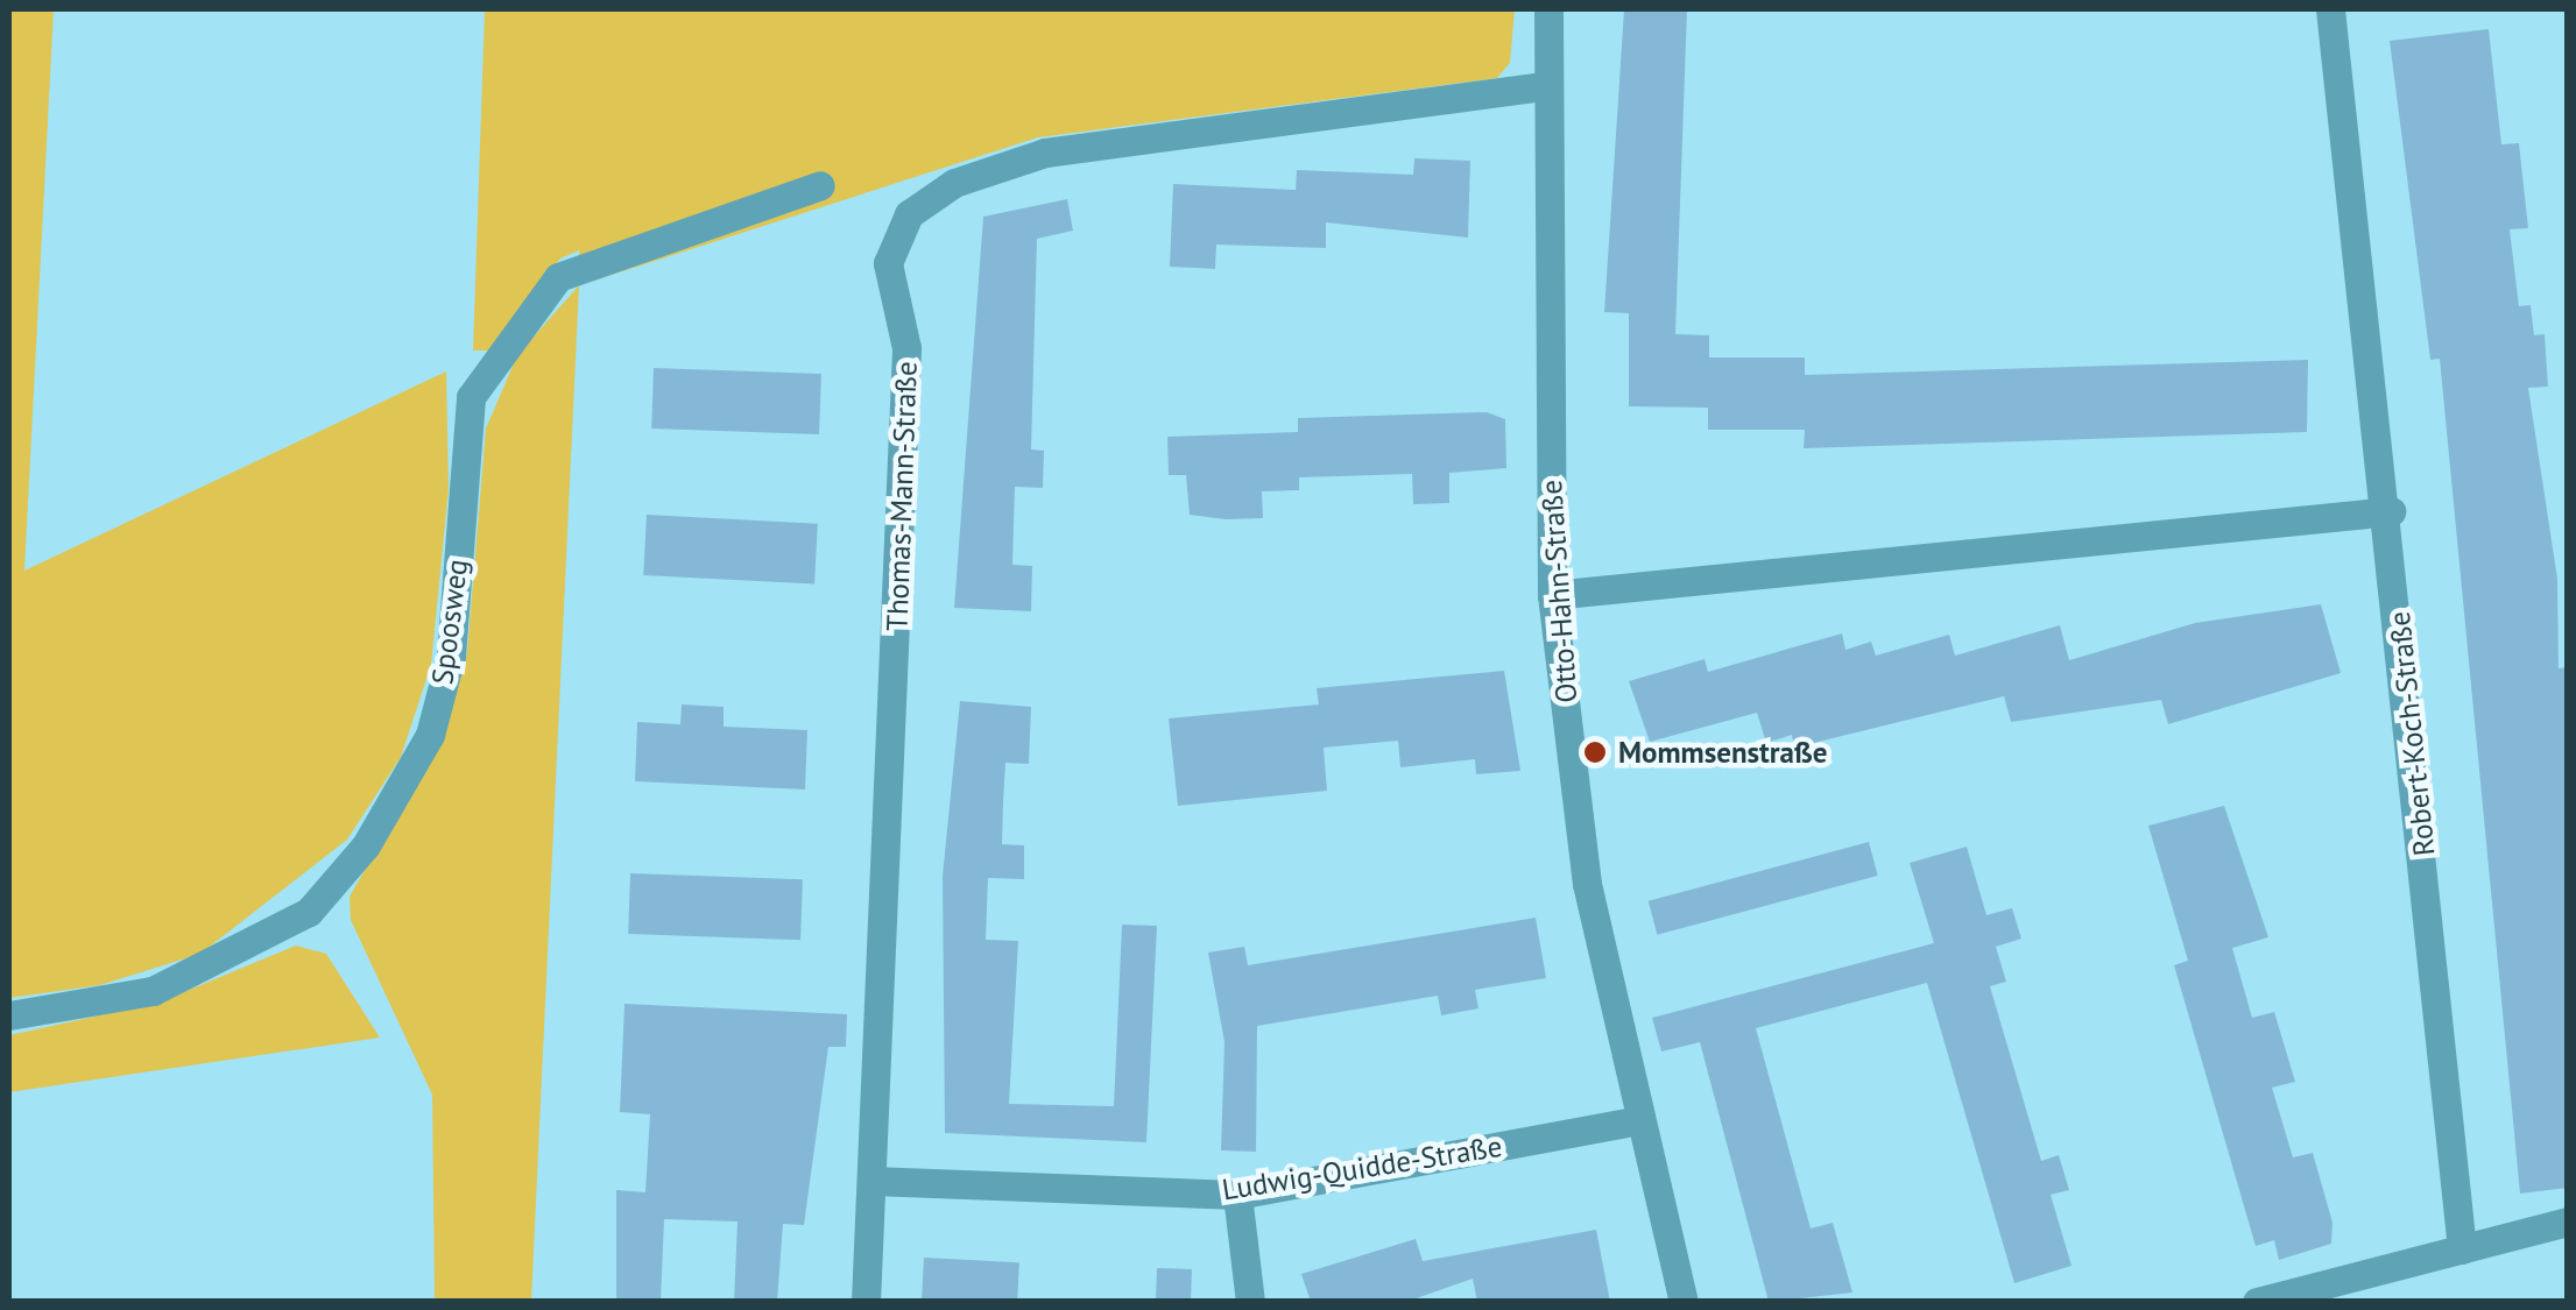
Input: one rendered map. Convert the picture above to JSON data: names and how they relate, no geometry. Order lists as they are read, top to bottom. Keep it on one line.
{"streets":{"street":["Thomas-Mann-Straße","Otto-Hahn-Straße","Spoosweg","Robert-Koch-Straße","Ludwig-Quidde-Straße"]},"crossings":[["Thomas-Mann-Straße","Otto-Hahn-Straße"],["Thomas-Mann-Straße","Ludwig-Quidde-Straße"],["Otto-Hahn-Straße","Ludwig-Quidde-Straße"]],"places":["Mommsenstraße"]}
